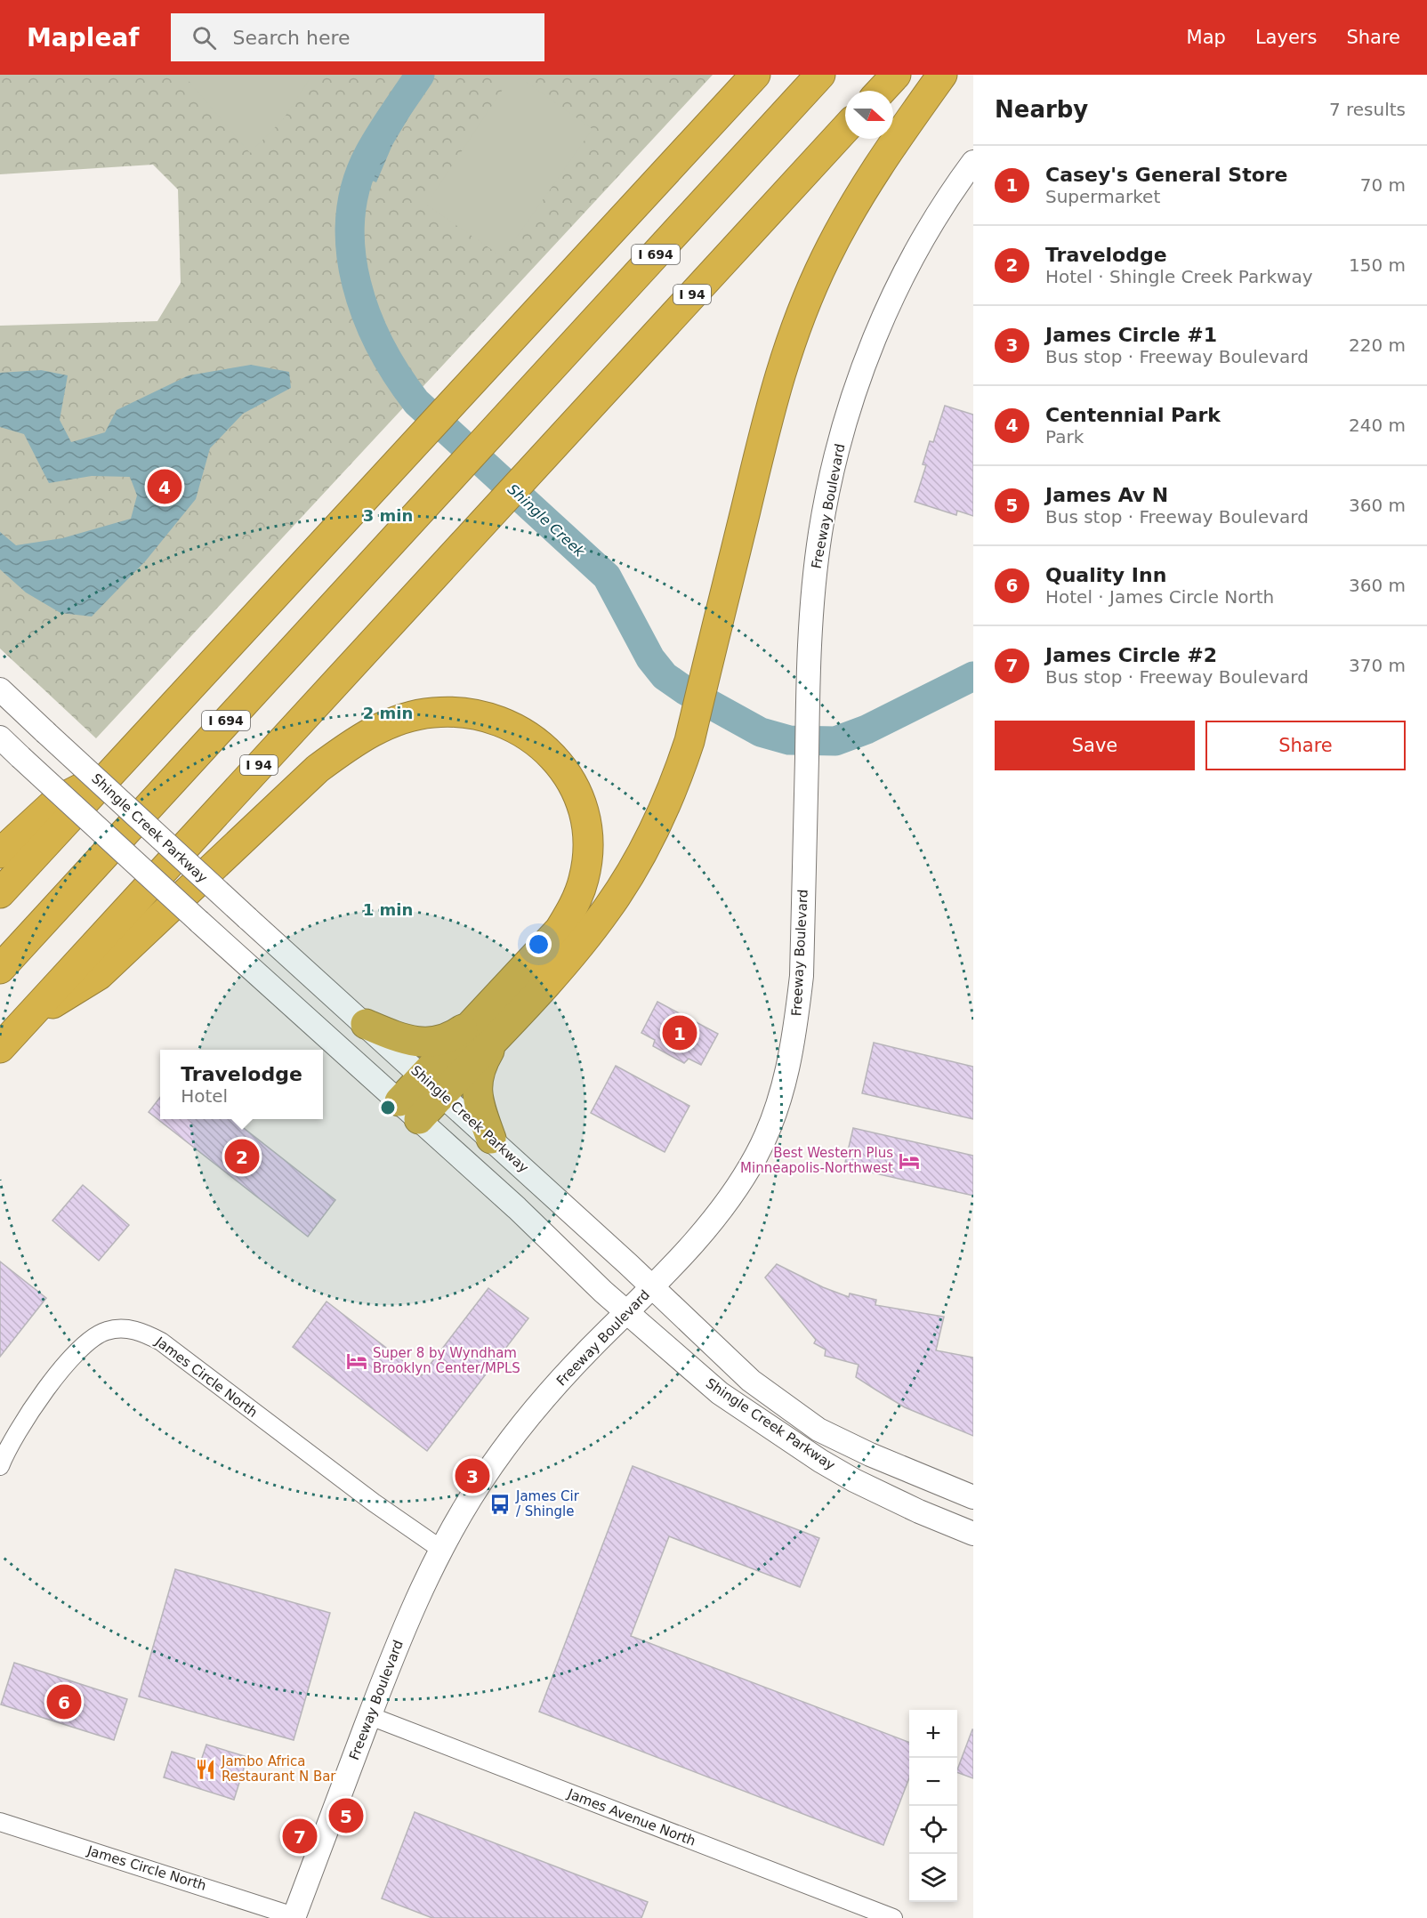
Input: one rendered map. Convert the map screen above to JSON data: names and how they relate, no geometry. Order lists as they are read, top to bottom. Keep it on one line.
{"streets":{"highway":["I 694","I 94"],"street":["Freeway Boulevard","Shingle Creek Parkway","James Circle North","James Avenue North"]},"crossings":[["Freeway Boulevard","Shingle Creek Parkway"],["Freeway Boulevard","James Circle North"],["Freeway Boulevard","James Avenue North"]],"water":["Shingle Creek"],"places":{"hotel":["Best Western Plus Minneapolis-Northwest","Super 8 by Wyndham Brooklyn Center/MPLS"],"bus stop":["James Cir / Shingle"],"restaurant":["Jambo Africa Restaurant N Bar"]},"north":"right","page":{"header":"Mapleaf","search":"Search here","nav":["Map","Layers","Share"],"heading":["Nearby","7 results"],"list":[{"mark":"1","name":"Casey's General Store","note":"Supermarket","value":"70 m"},{"mark":"2","name":"Travelodge","note":"Hotel · Shingle Creek Parkway","value":"150 m"},{"mark":"3","name":"James Circle #1","note":"Bus stop · Freeway Boulevard","value":"220 m"},{"mark":"4","name":"Centennial Park","note":"Park","value":"240 m"},{"mark":"5","name":"James Av N","note":"Bus stop · Freeway Boulevard","value":"360 m"},{"mark":"6","name":"Quality Inn","note":"Hotel · James Circle North","value":"360 m"},{"mark":"7","name":"James Circle #2","note":"Bus stop · Freeway Boulevard","value":"370 m"}],"pins":["4","1","2","3","6","5","7"],"buttons":["Save","Share"],"popup":["Travelodge","Hotel"],"map_buttons":["+","−"]},"rings":["3 min","2 min","1 min"]}
